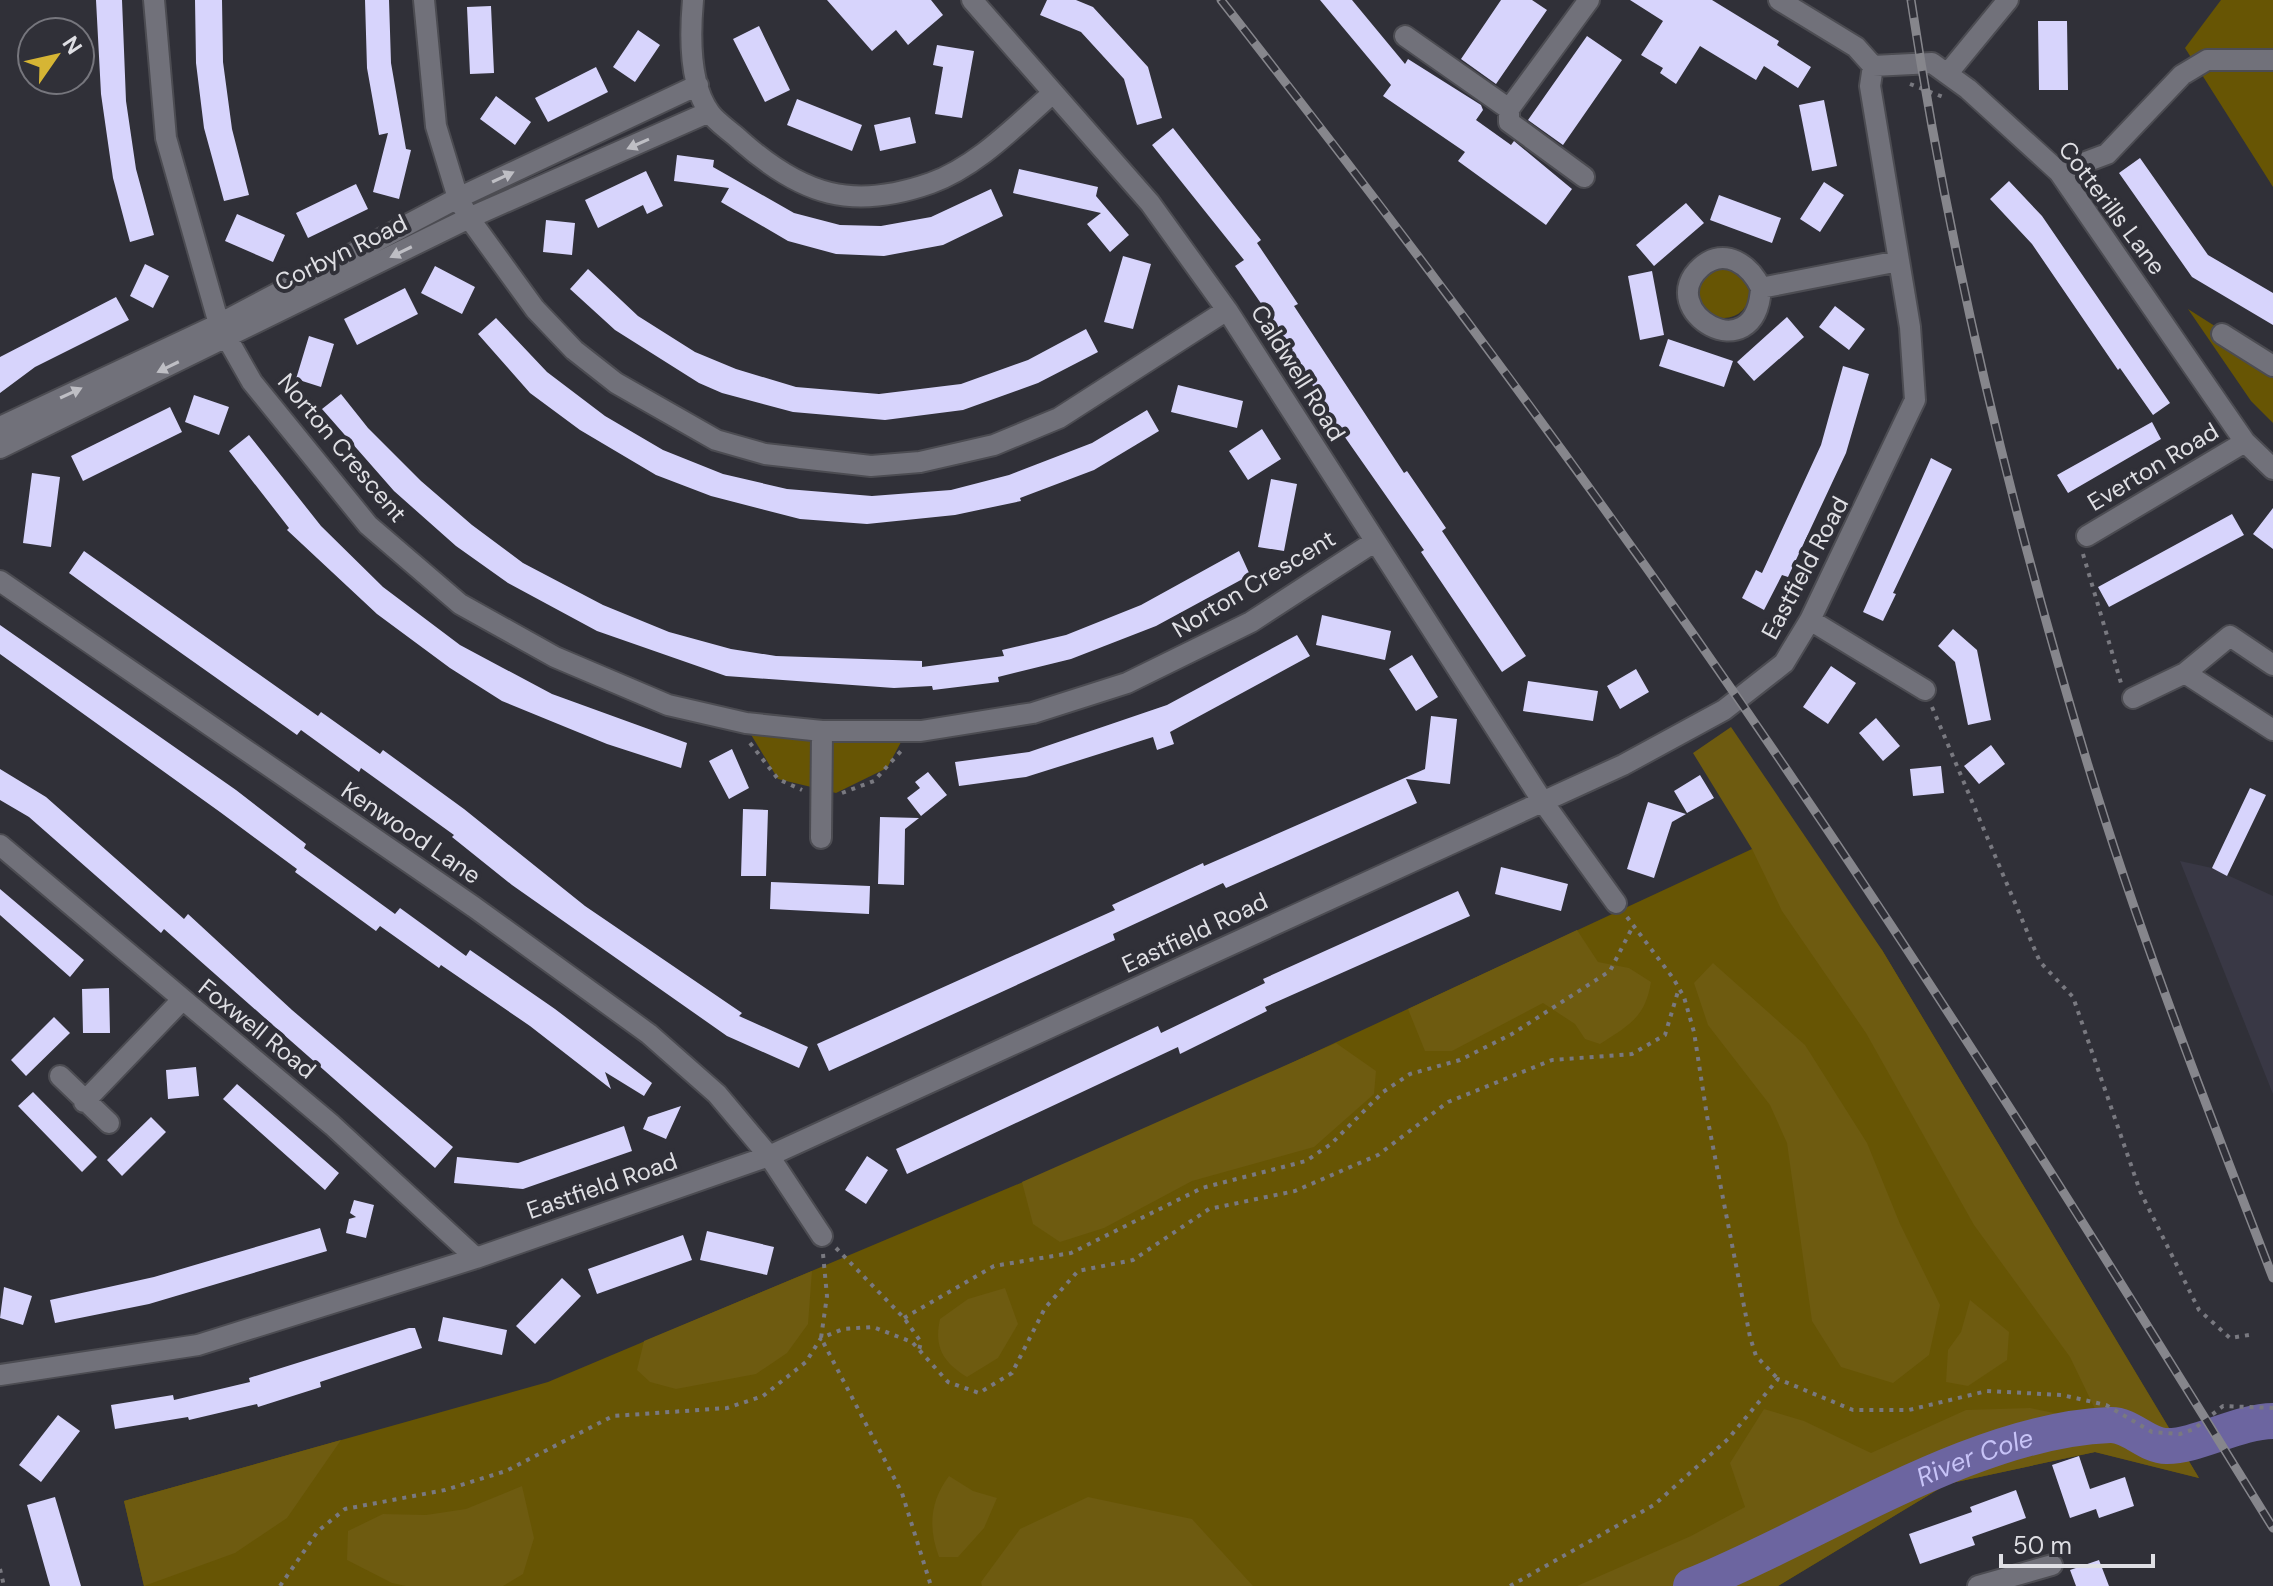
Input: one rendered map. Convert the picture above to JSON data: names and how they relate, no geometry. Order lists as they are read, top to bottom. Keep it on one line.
{"streets":{"street":["Cotterills Lane","Corbyn Road","Caldwell Road","Norton Crescent","Everton Road","Eastfield Road","Kenwood Lane","Foxwell Road"]},"crossings":[["Cotterills Lane","Everton Road"],["Cotterills Lane","Eastfield Road"],["Corbyn Road","Norton Crescent"],["Caldwell Road","Norton Crescent"],["Caldwell Road","Eastfield Road"],["Eastfield Road","Kenwood Lane"],["Eastfield Road","Foxwell Road"]],"water":["River Cole"],"scale_bar":"50 m","north":"top right"}
